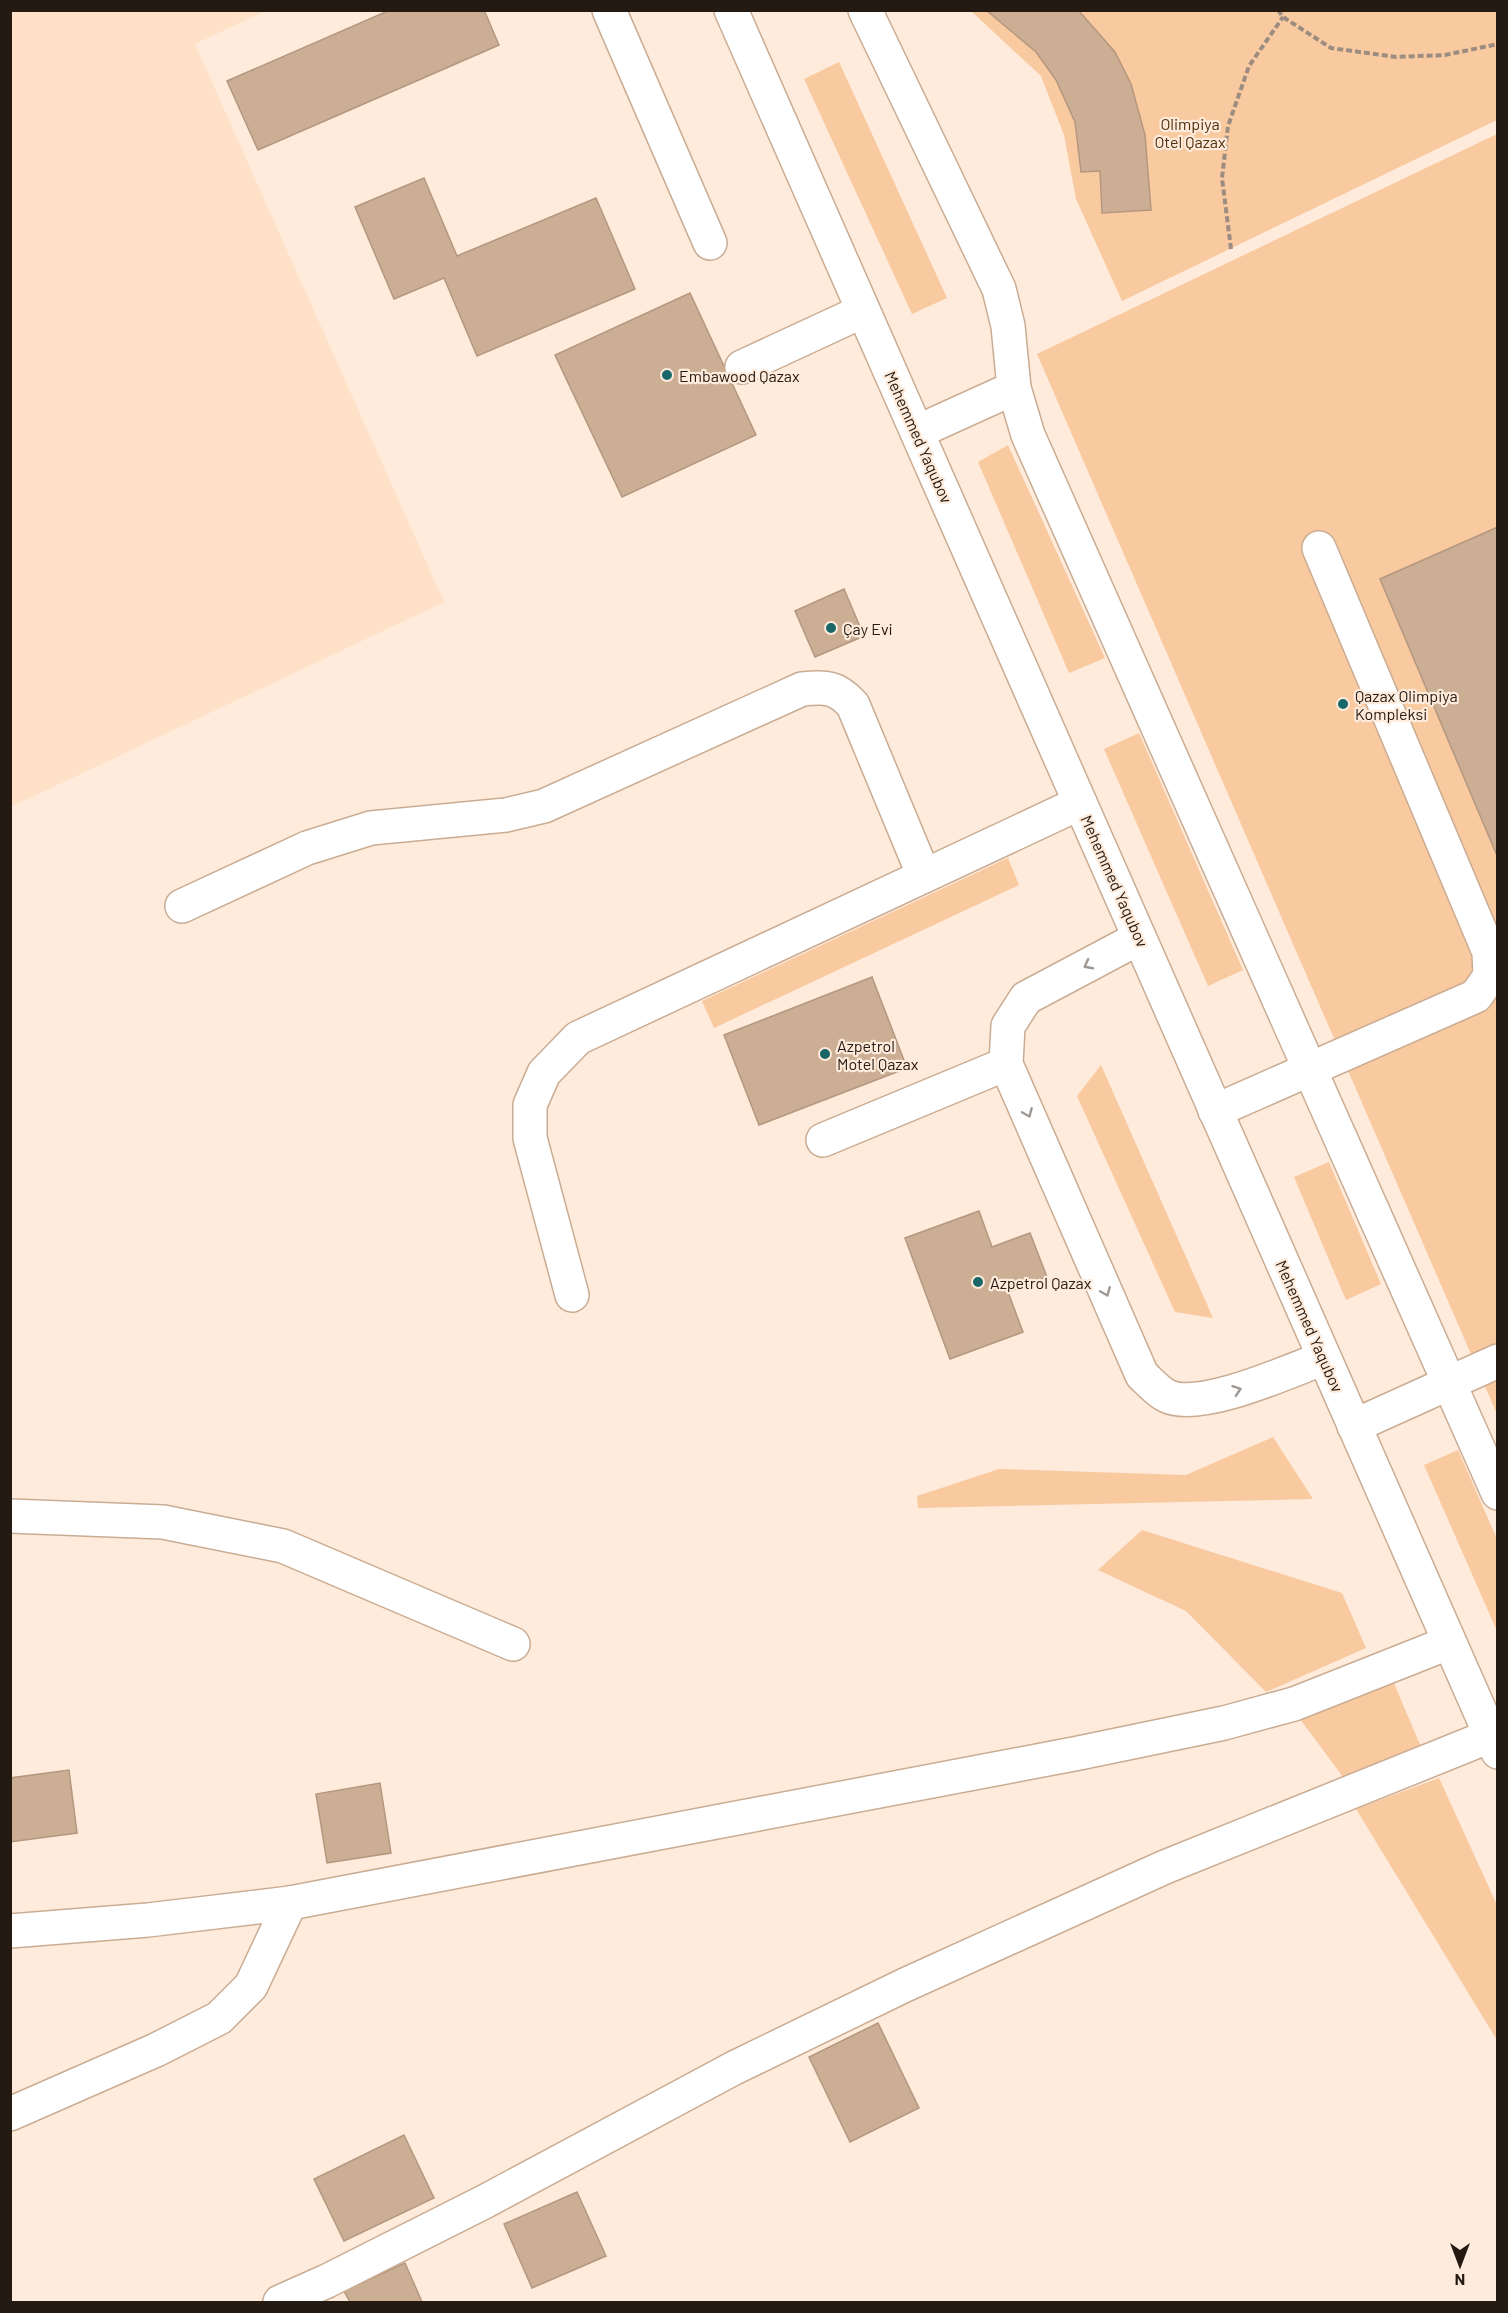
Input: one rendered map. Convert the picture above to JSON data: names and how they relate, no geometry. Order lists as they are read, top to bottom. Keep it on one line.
{"streets":{"street":["Mehemmed Yaqubov"]},"parks":["Olimpiya Otel Qazax"],"places":["Embawood Qazax","Çay Evi","Qazax Olimpiya Kompleksi","Azpetrol Motel Qazax","Azpetrol Qazax"],"north":"bottom"}
